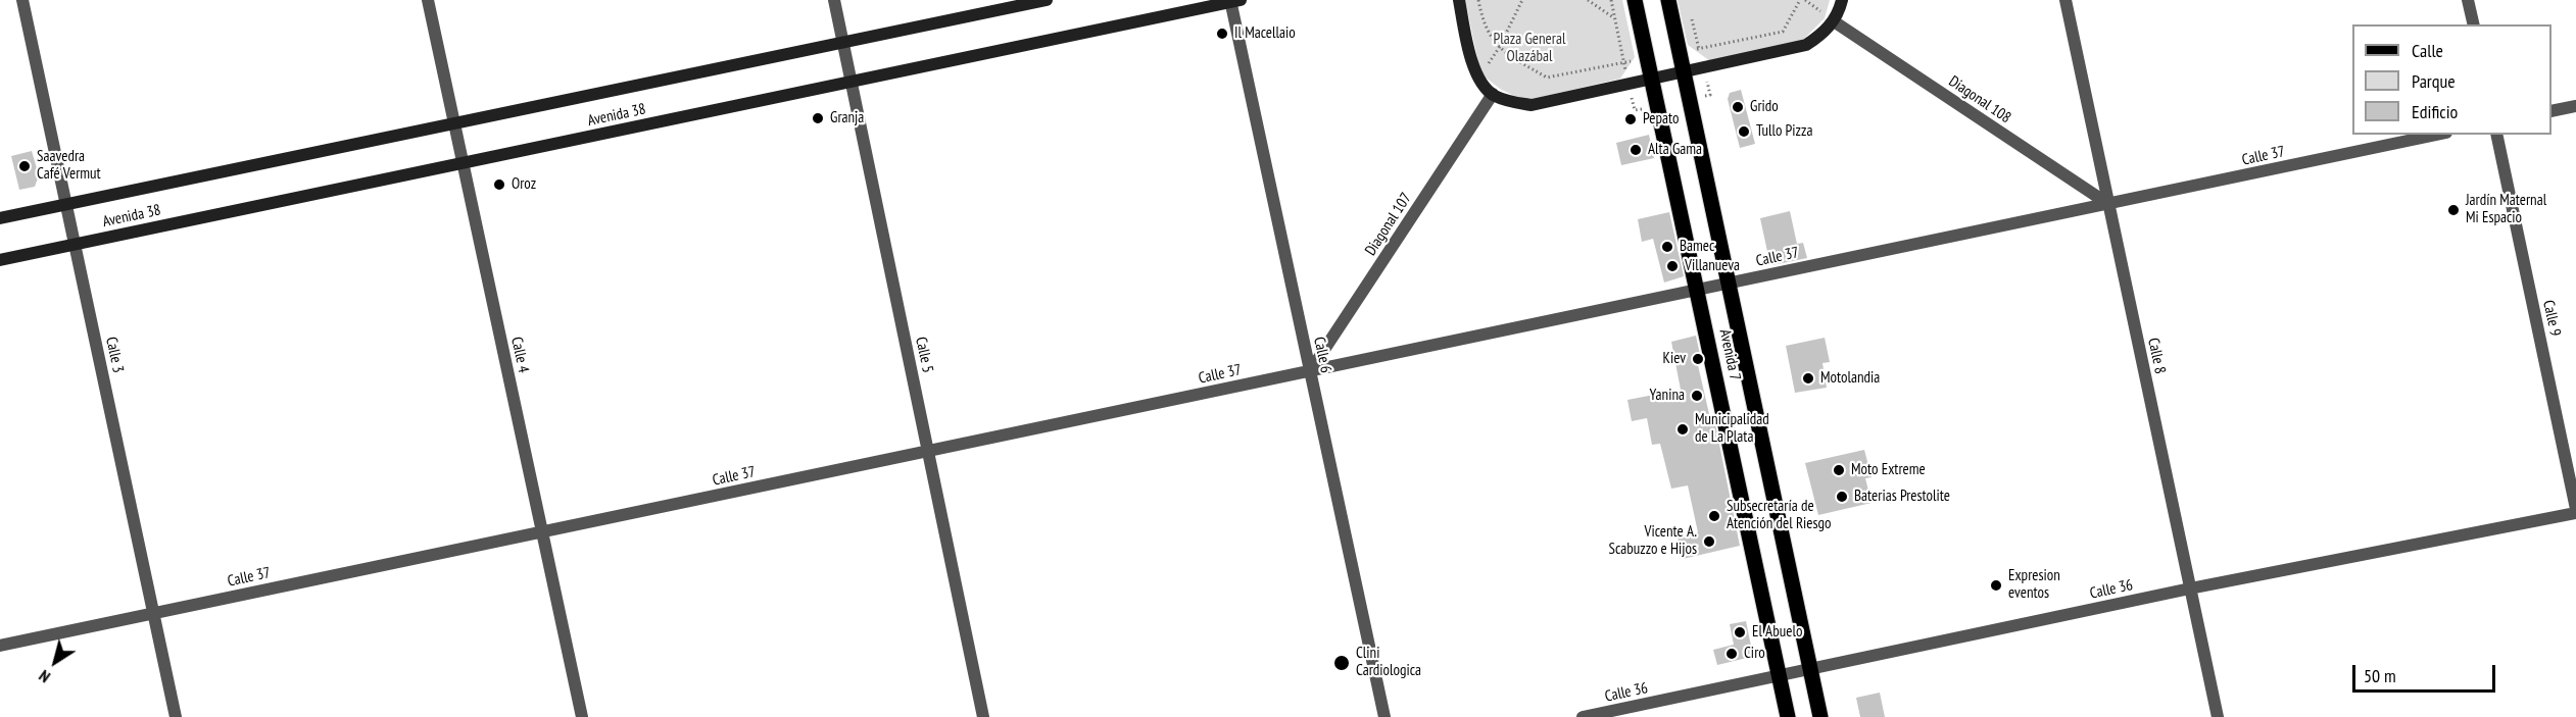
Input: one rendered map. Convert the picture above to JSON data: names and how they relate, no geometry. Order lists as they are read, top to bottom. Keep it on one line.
{"streets":{"main road":["Avenida 38","Avenida 7"],"street":["Diagonal 108","Calle 37","Diagonal 107","Calle 9","Calle 3","Calle 4","Calle 5","Calle 6","Calle 8","Calle 36"]},"crossings":[["Diagonal 108","Calle 37"],["Diagonal 108","Calle 8"],["Avenida 38","Calle 3"],["Avenida 38","Calle 4"],["Avenida 38","Calle 5"],["Avenida 38","Calle 6"],["Calle 37","Diagonal 107"],["Calle 37","Calle 3"],["Calle 37","Calle 4"],["Calle 37","Calle 5"],["Calle 37","Calle 6"],["Calle 37","Avenida 7"],["Calle 37","Calle 8"],["Diagonal 107","Calle 6"],["Calle 9","Calle 36"],["Avenida 7","Calle 36"],["Calle 8","Calle 36"]],"parks":["Plaza General Olazábal"],"places":["Il Macellaio","Grido","Granja","Pepato","Tullo Pizza","Alta Gama","Saavedra Café Vermut","Oroz","Jardín Maternal Mi Espacio","Bamec","Villanueva","Kiev","Motolandia","Yanina","Municipalidad de La Plata","Moto Extreme","Baterias Prestolite","Subsecretaría de Atención del Riesgo","Vicente A. Scabuzzo e Hijos","Expresion eventos","El Abuelo","Ciro","Clini Cardiologica"],"legend":["Calle","Parque","Edificio"],"scale_bar":"50 m","north":"bottom left"}
